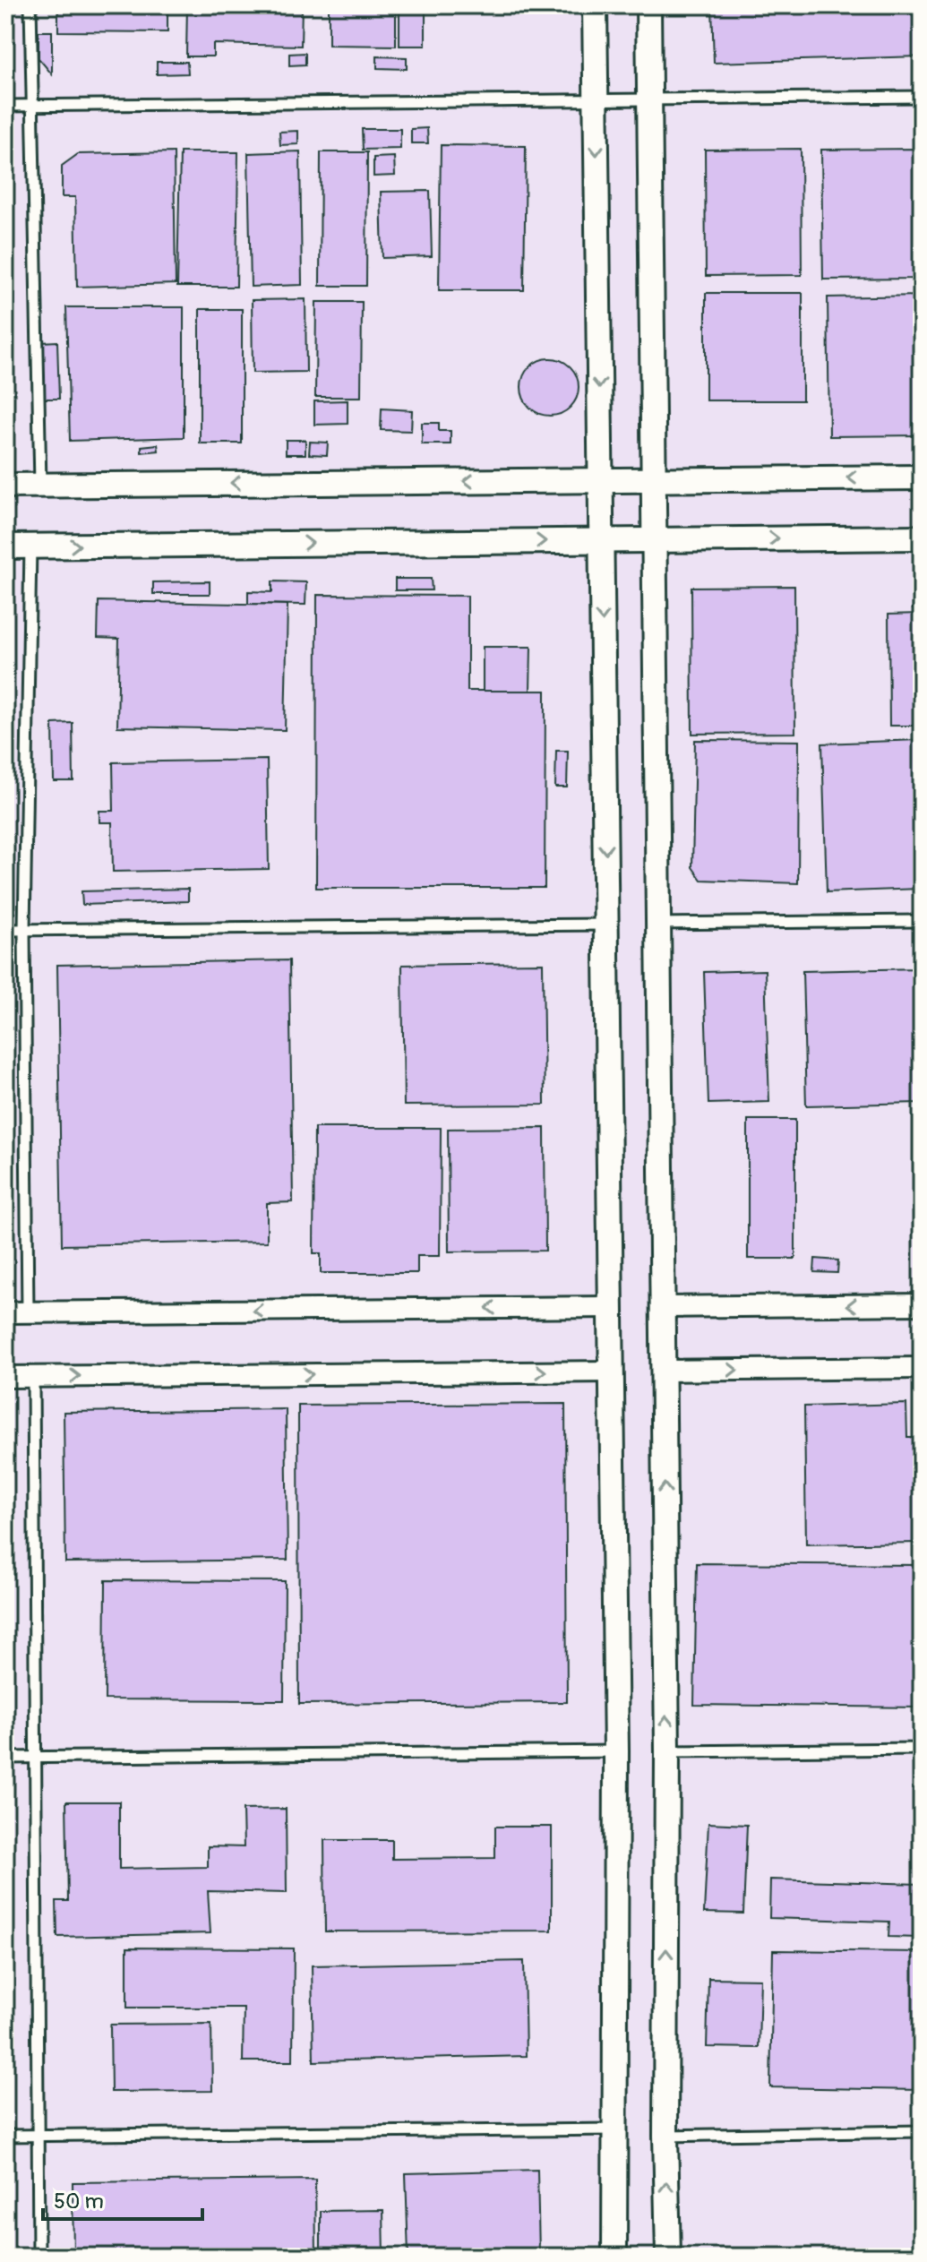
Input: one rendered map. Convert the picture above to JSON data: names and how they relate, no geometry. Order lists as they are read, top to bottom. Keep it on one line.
{"scale_bar":"50 m"}
